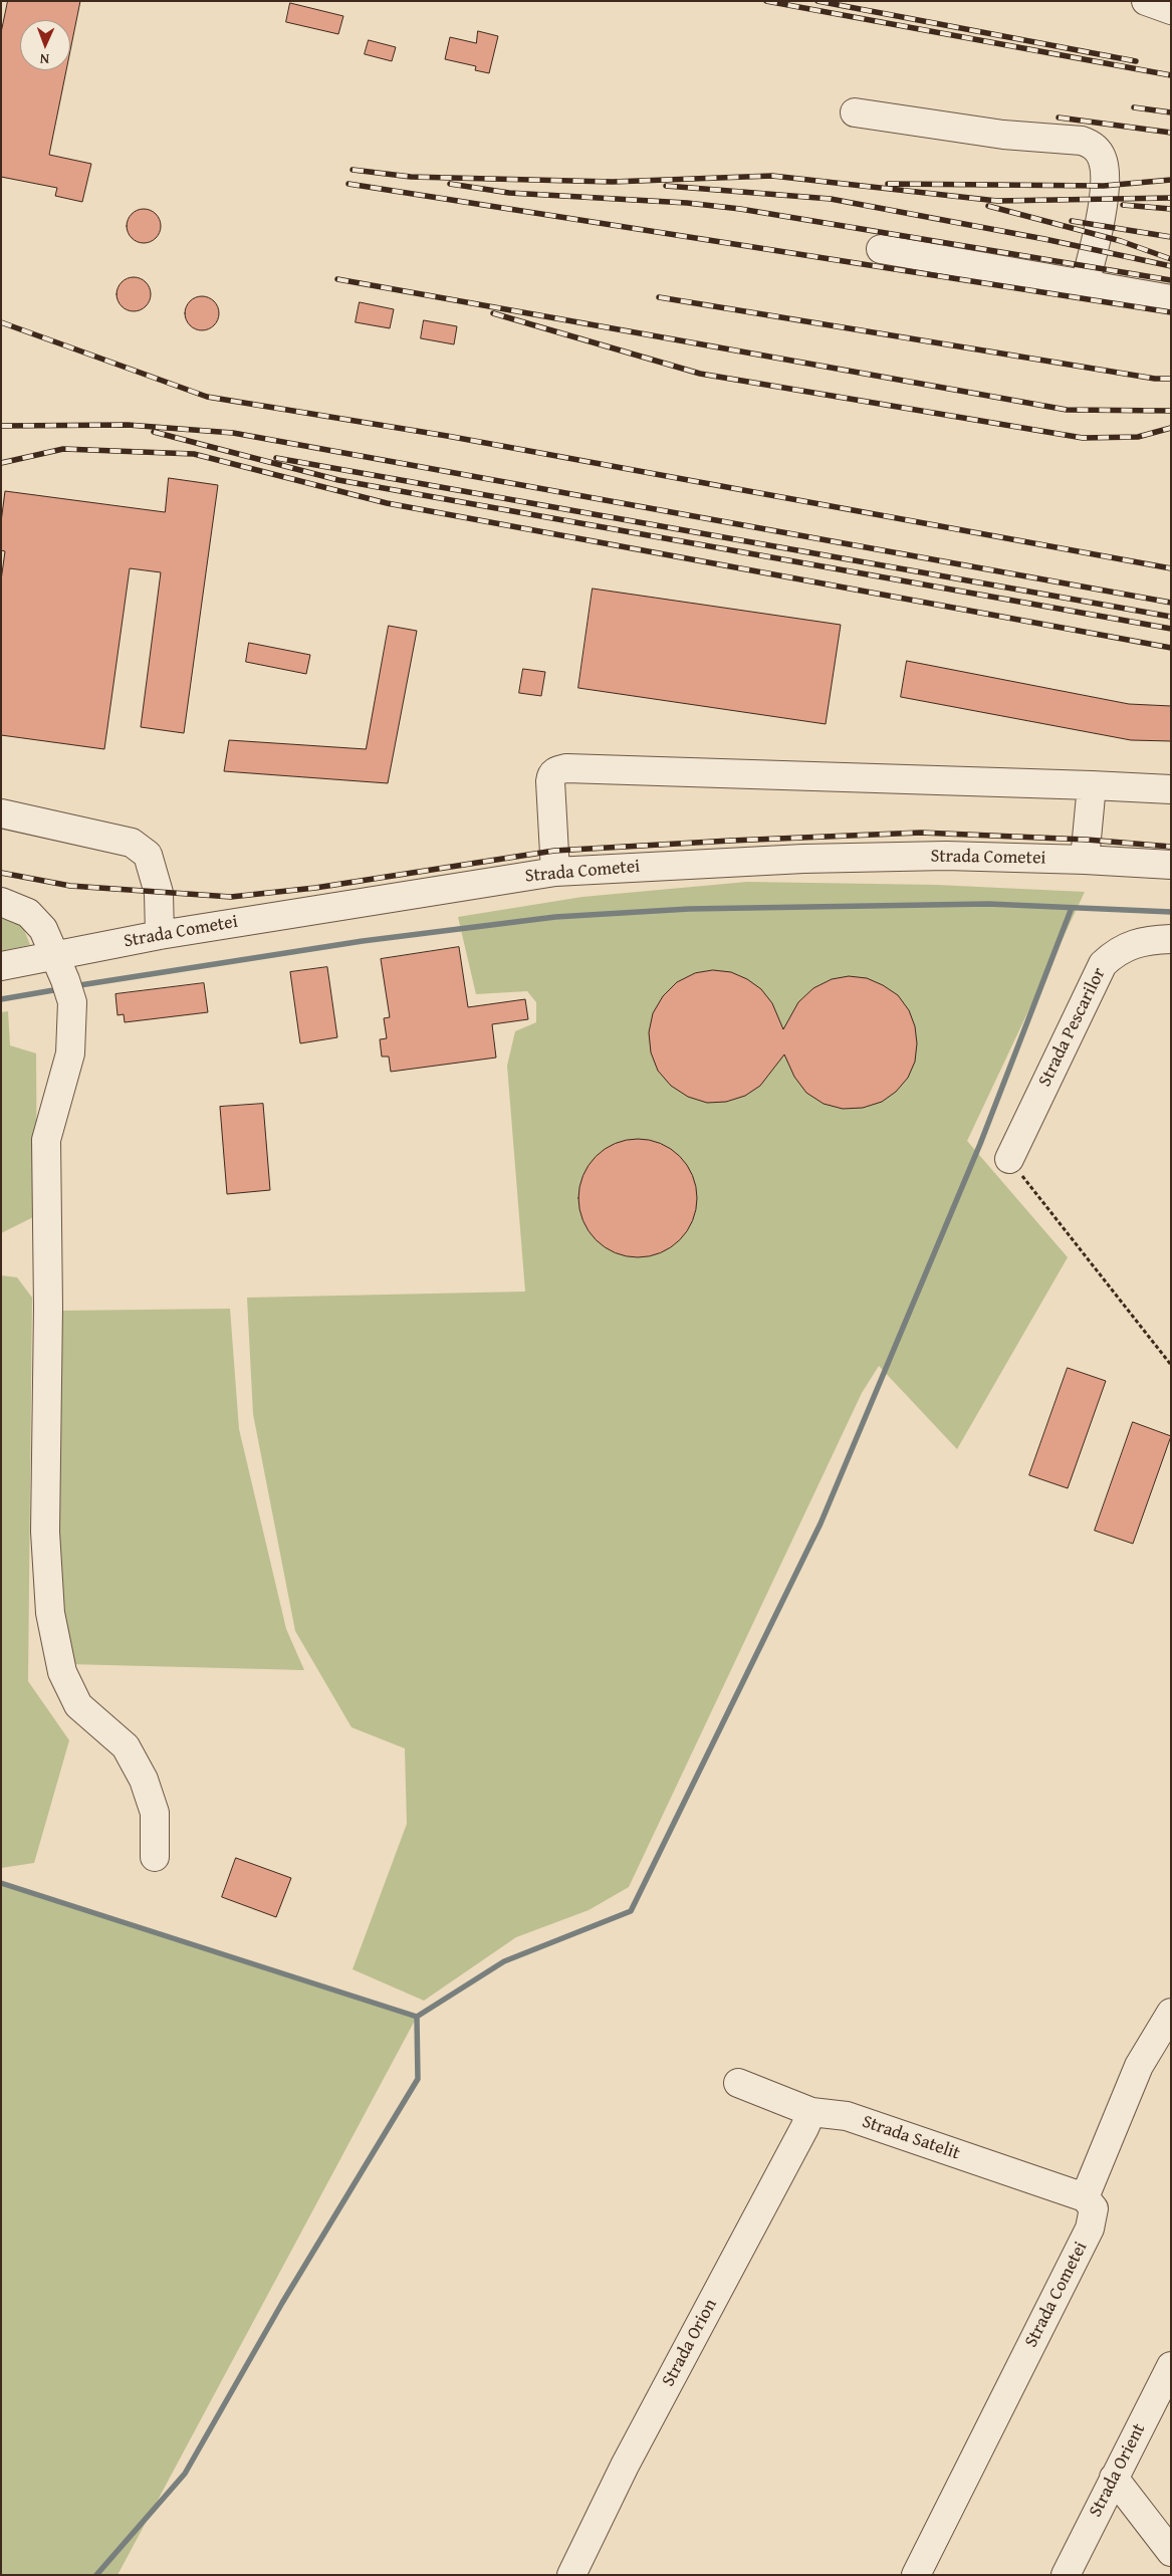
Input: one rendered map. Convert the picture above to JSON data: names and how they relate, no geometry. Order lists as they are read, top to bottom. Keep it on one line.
{"streets":{"street":["Strada Cometei","Strada Pescarilor","Strada Satelit","Strada Orion","Strada Orient"]},"crossings":[["Strada Cometei","Strada Satelit"],["Strada Satelit","Strada Orion"]],"north":"bottom"}
